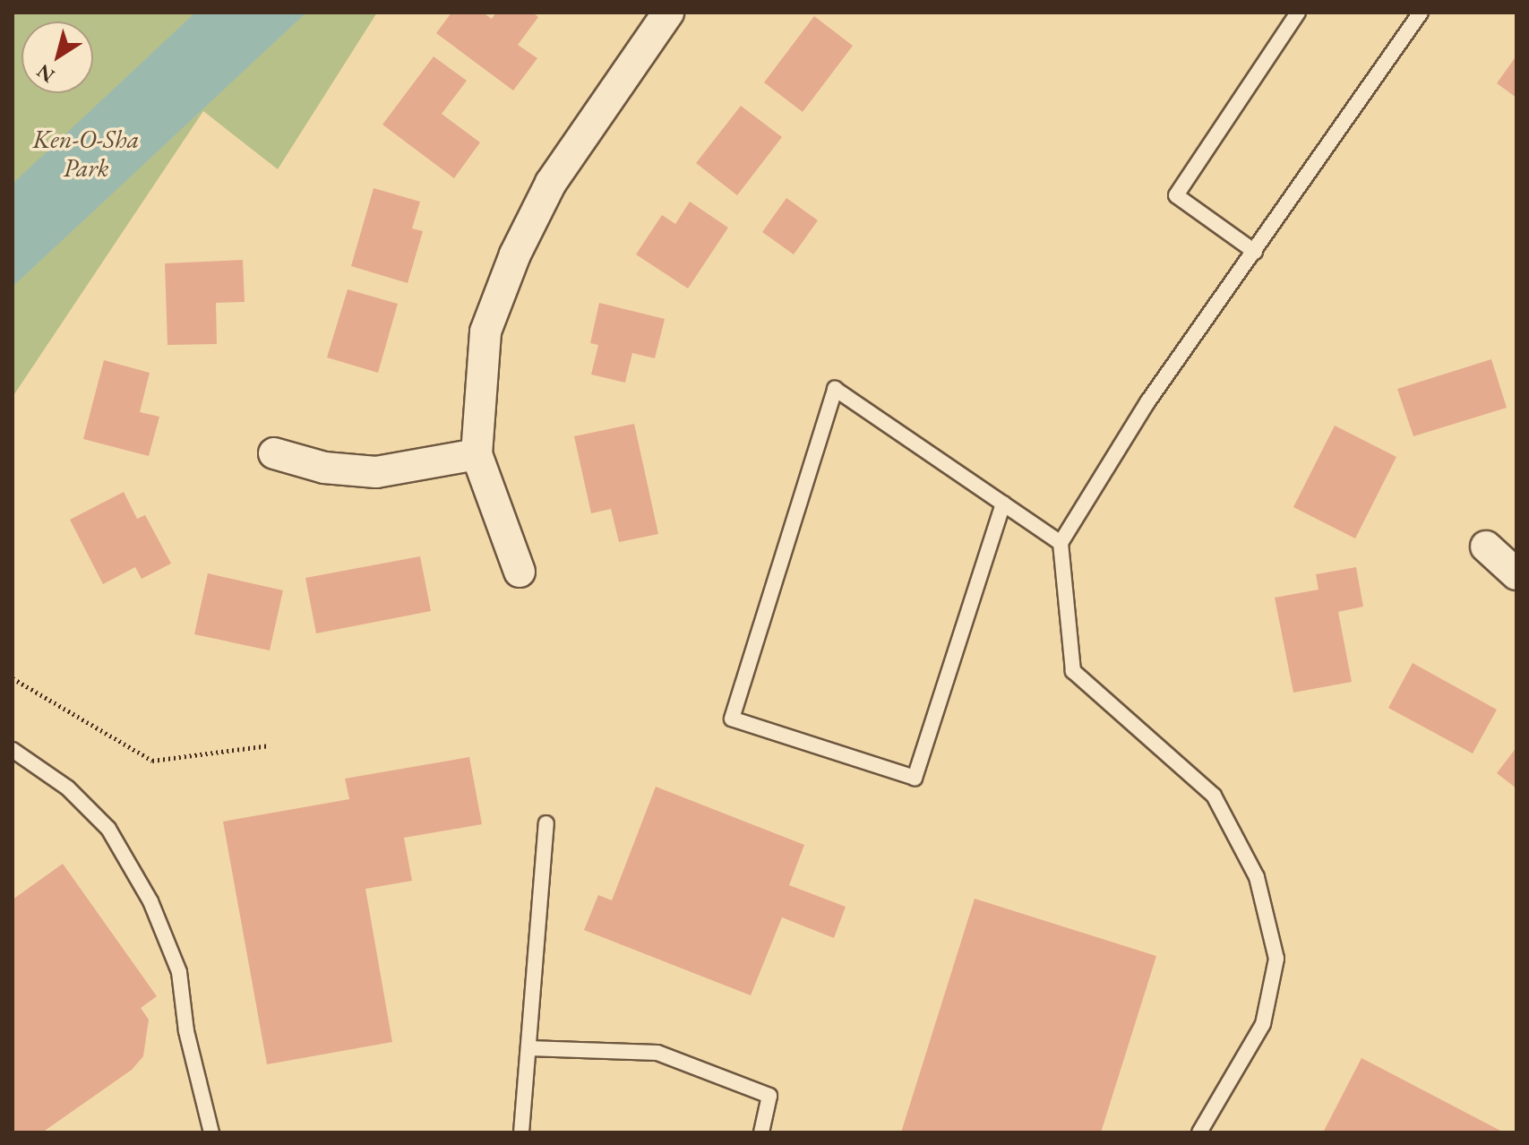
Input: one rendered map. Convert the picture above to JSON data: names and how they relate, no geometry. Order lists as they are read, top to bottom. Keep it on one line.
{"parks":["Ken-O-Sha Park"],"north":"bottom left"}
